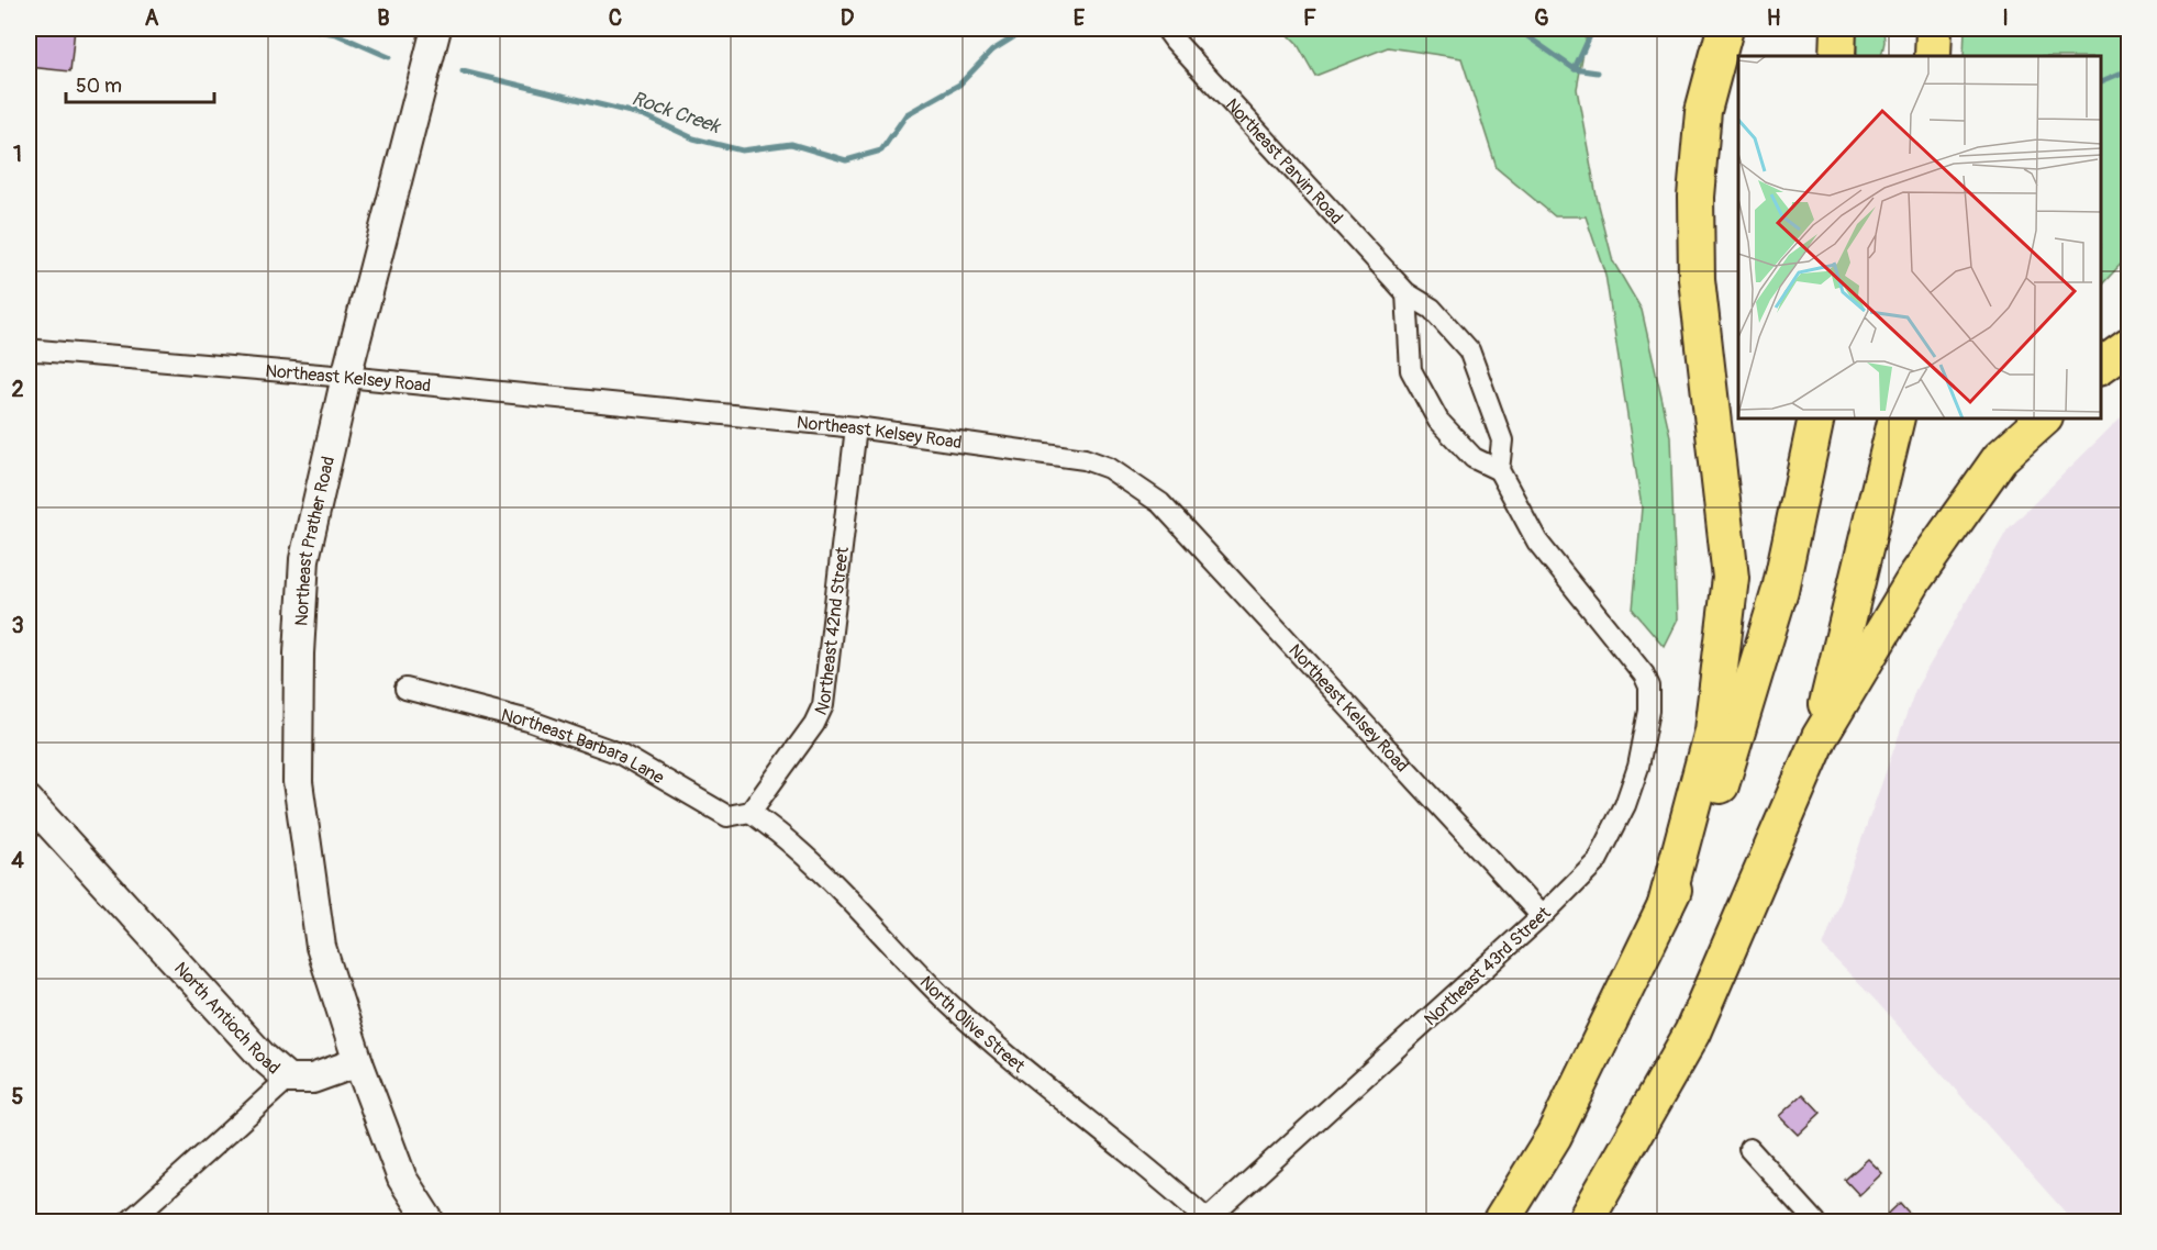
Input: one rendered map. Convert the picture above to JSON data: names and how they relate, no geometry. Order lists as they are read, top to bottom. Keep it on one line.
{"streets":{"main road":["Northeast Prather Road","North Antioch Road"],"street":["Northeast Parvin Road","Northeast Kelsey Road","Northeast 42nd Street","Northeast Barbara Lane","Northeast 43rd Street","North Olive Street"]},"crossings":[["Northeast Parvin Road","Northeast 43rd Street"],["Northeast Kelsey Road","Northeast Prather Road"],["Northeast Kelsey Road","Northeast 42nd Street"],["Northeast Kelsey Road","Northeast 43rd Street"],["Northeast Prather Road","North Antioch Road"],["Northeast 42nd Street","Northeast Barbara Lane"],["Northeast 42nd Street","North Olive Street"],["Northeast Barbara Lane","North Olive Street"],["Northeast 43rd Street","North Olive Street"]],"water":["Rock Creek"],"scale_bar":"50 m","grid":{"columns":["A","B","C","D","E","F","G","H","I"],"rows":["1","2","3","4","5"]}}
